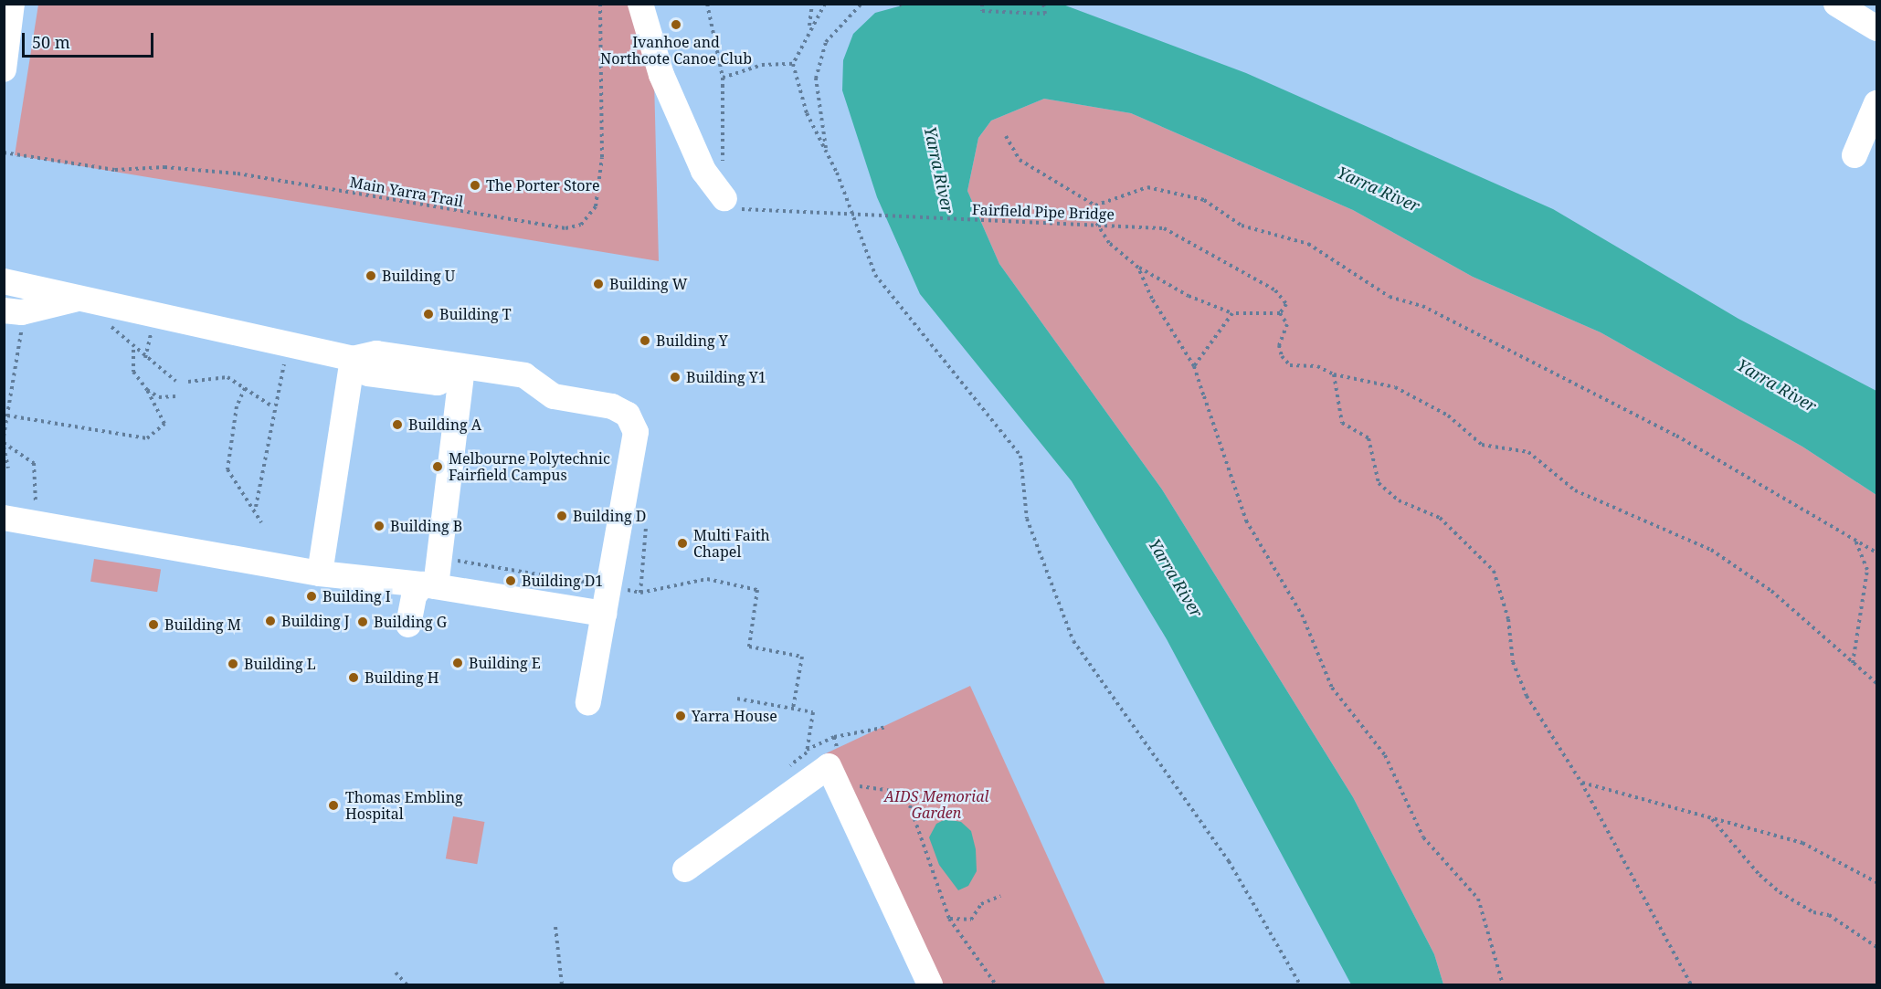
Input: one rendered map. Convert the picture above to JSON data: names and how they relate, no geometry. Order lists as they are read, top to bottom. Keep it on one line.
{"streets":{"path":["Main Yarra Trail","Fairfield Pipe Bridge"]},"water":["Yarra River"],"parks":["AIDS Memorial Garden"],"places":["Ivanhoe and Northcote Canoe Club","The Porter Store","Building U","Building W","Building T","Building Y","Building Y1","Building A","Melbourne Polytechnic Fairfield Campus","Building D","Building B","Multi Faith Chapel","Building D1","Building I","Building J","Building G","Building M","Building E","Building L","Building H","Yarra House","Thomas Embling Hospital"],"scale_bar":"50 m"}
